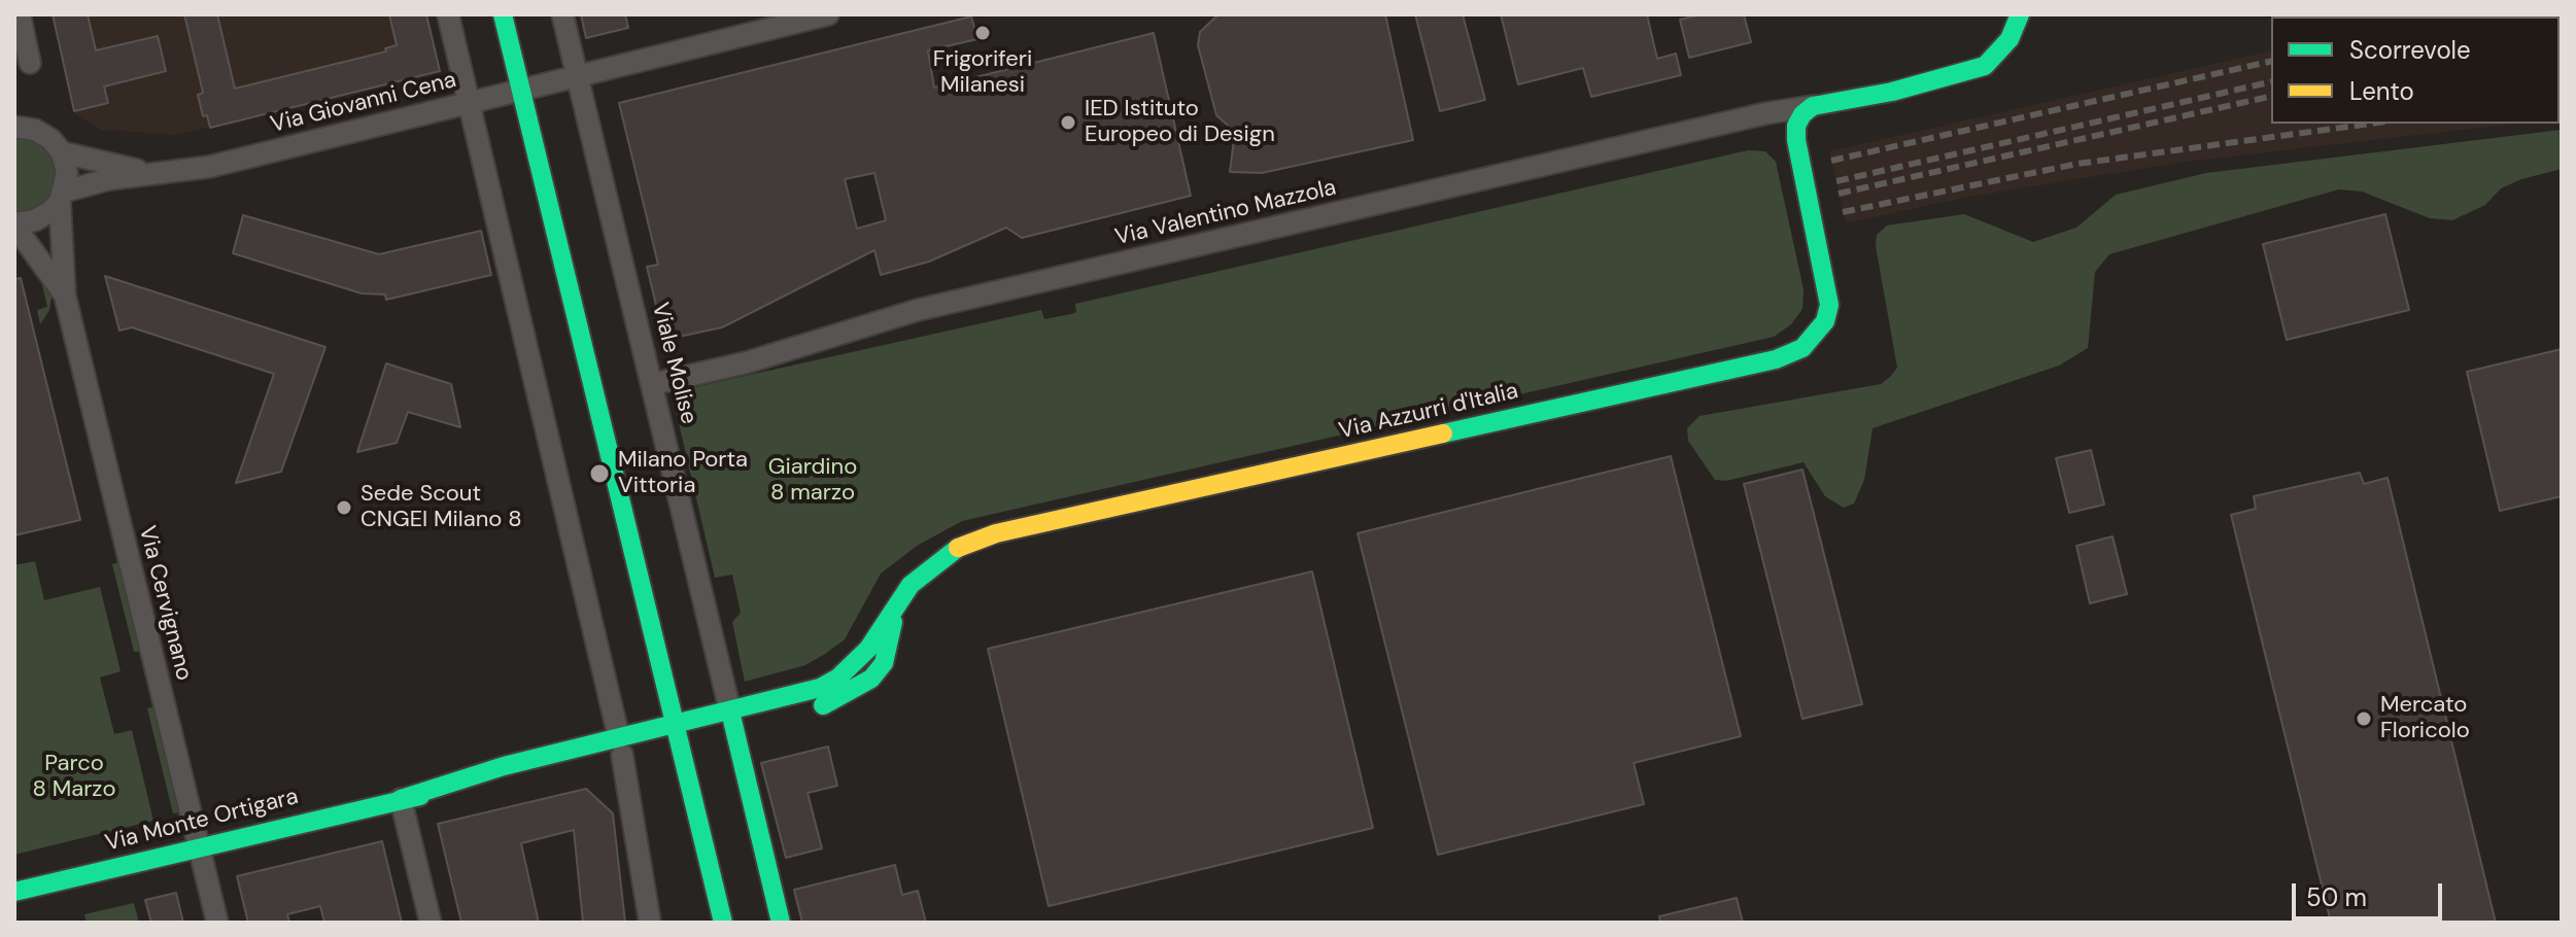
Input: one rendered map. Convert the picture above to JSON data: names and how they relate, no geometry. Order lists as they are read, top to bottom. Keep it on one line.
{"streets":{"street":["Via Giovanni Cena","Via Valentino Mazzola","Viale Molise","Via Azzurri d'Italia","Via Cervignano","Via Monte Ortigara"]},"crossings":[["Via Giovanni Cena","Viale Molise"],["Via Giovanni Cena","Via Cervignano"],["Via Valentino Mazzola","Viale Molise"],["Via Valentino Mazzola","Via Azzurri d'Italia"],["Viale Molise","Via Azzurri d'Italia"],["Via Cervignano","Via Monte Ortigara"]],"parks":["Giardino 8 marzo","Parco 8 Marzo"],"places":["Frigoriferi Milanesi","IED Istituto Europeo di Design","Milano Porta Vittoria","Sede Scout CNGEI Milano 8","Mercato Floricolo"],"legend":["Scorrevole","Lento"],"scale_bar":"50 m"}
